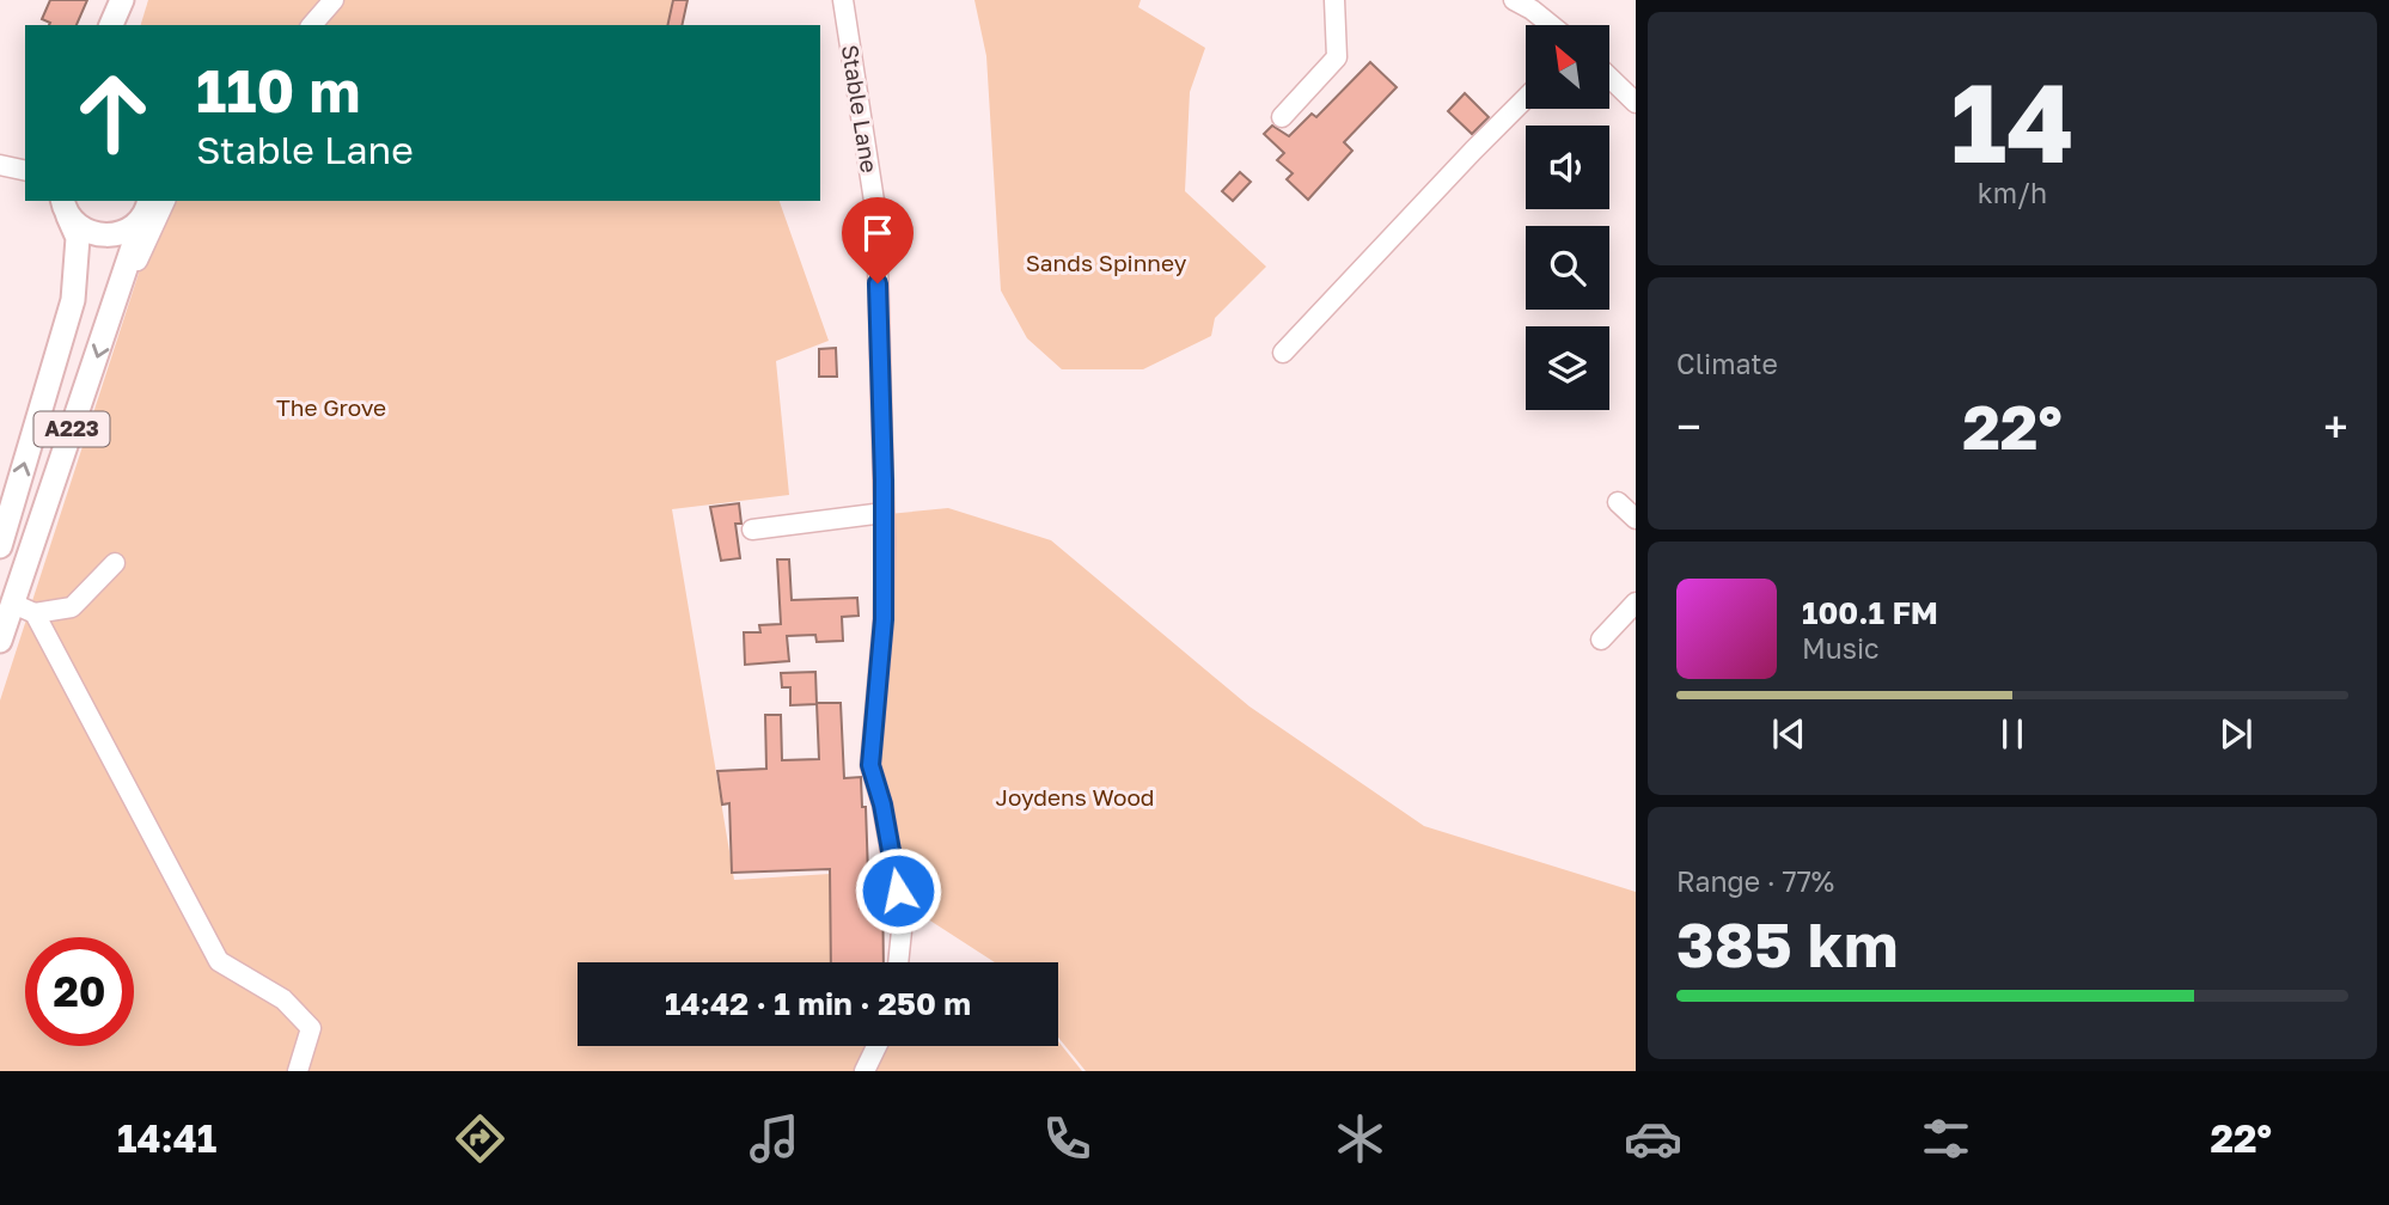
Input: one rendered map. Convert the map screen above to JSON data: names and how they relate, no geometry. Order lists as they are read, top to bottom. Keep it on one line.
{"streets":{"main road":["A223"],"street":["Stable Lane"]},"parks":["Sands Spinney","The Grove","Joydens Wood"],"north":"top left","page":{"tile":[["14","km/h"],"Climate",["Range · 77%","385 km"]],"turn":["110 m","Stable Lane"],"heat":["−","22°","+"],"song":["100.1 FM","Music"],"limit":"20","trip":"14:42 · 1 min · 250 m","tabs":["14:41","22°"]}}
